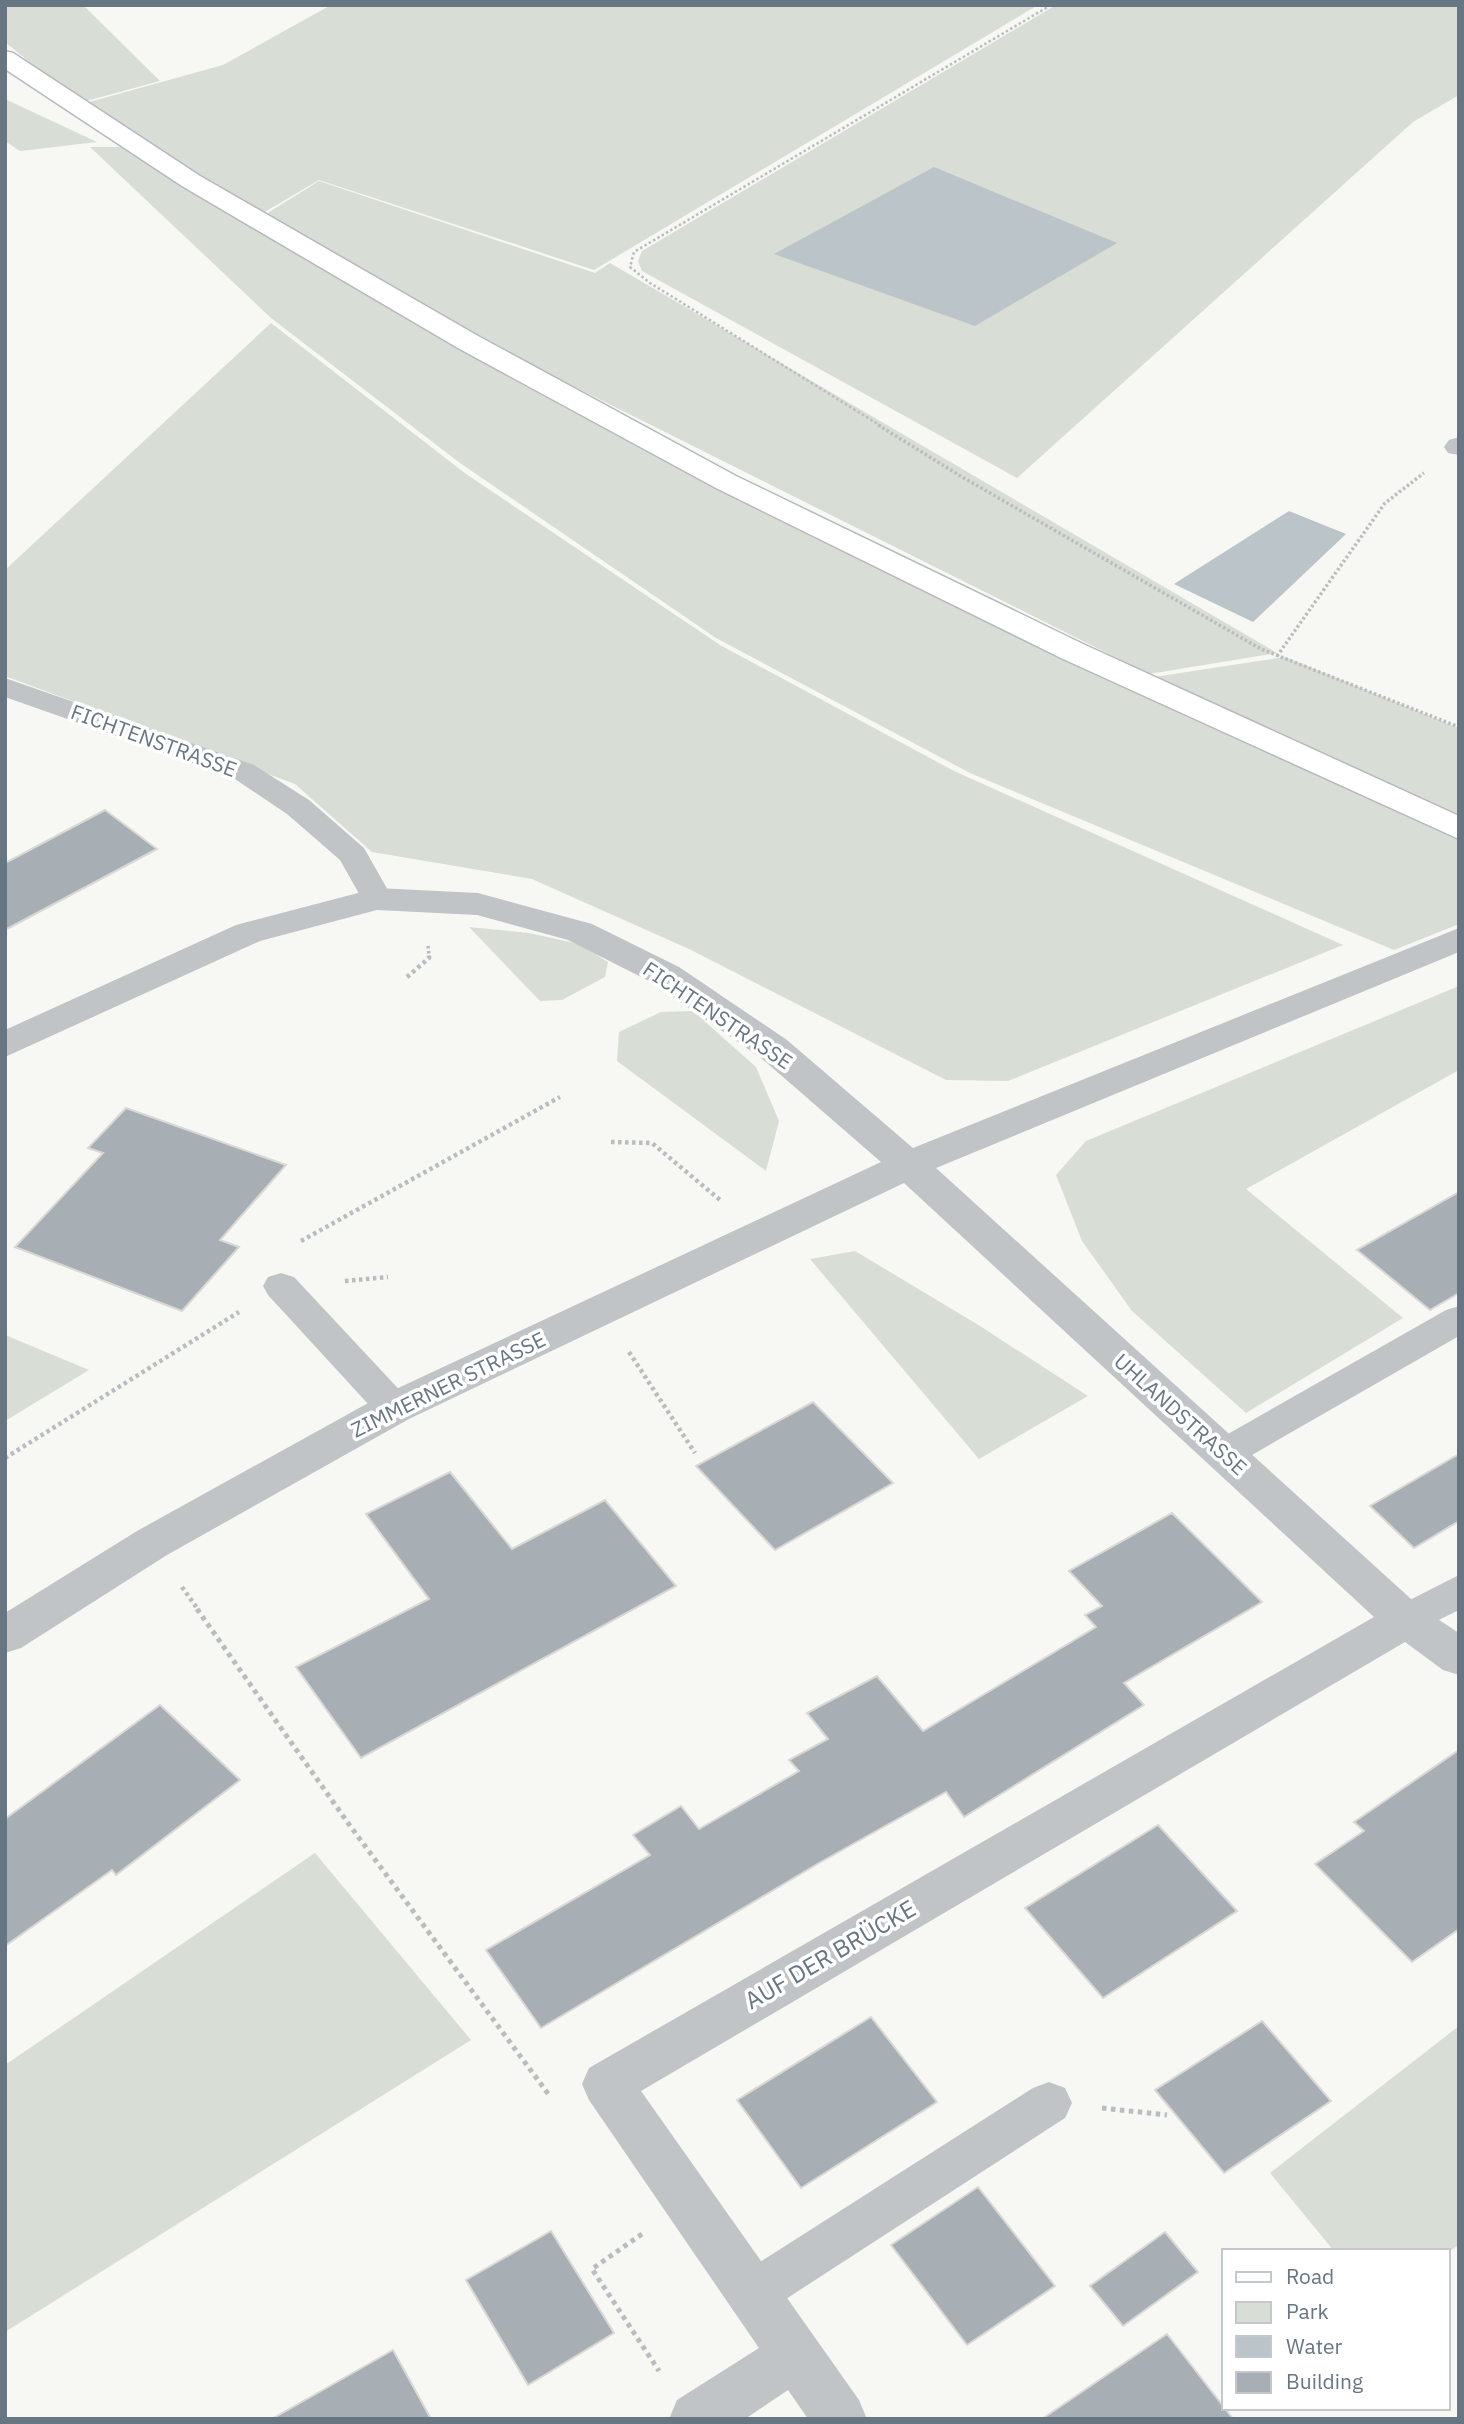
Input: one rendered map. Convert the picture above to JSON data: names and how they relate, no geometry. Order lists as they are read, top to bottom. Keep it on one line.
{"streets":{"street":["FICHTENSTRASSE","ZIMMERNER STRASSE","UHLANDSTRASSE","AUF DER BRÜCKE"]},"crossings":[["FICHTENSTRASSE","ZIMMERNER STRASSE"],["FICHTENSTRASSE","UHLANDSTRASSE"],["ZIMMERNER STRASSE","UHLANDSTRASSE"],["UHLANDSTRASSE","AUF DER BRÜCKE"]],"legend":["Road","Park","Water","Building"]}
